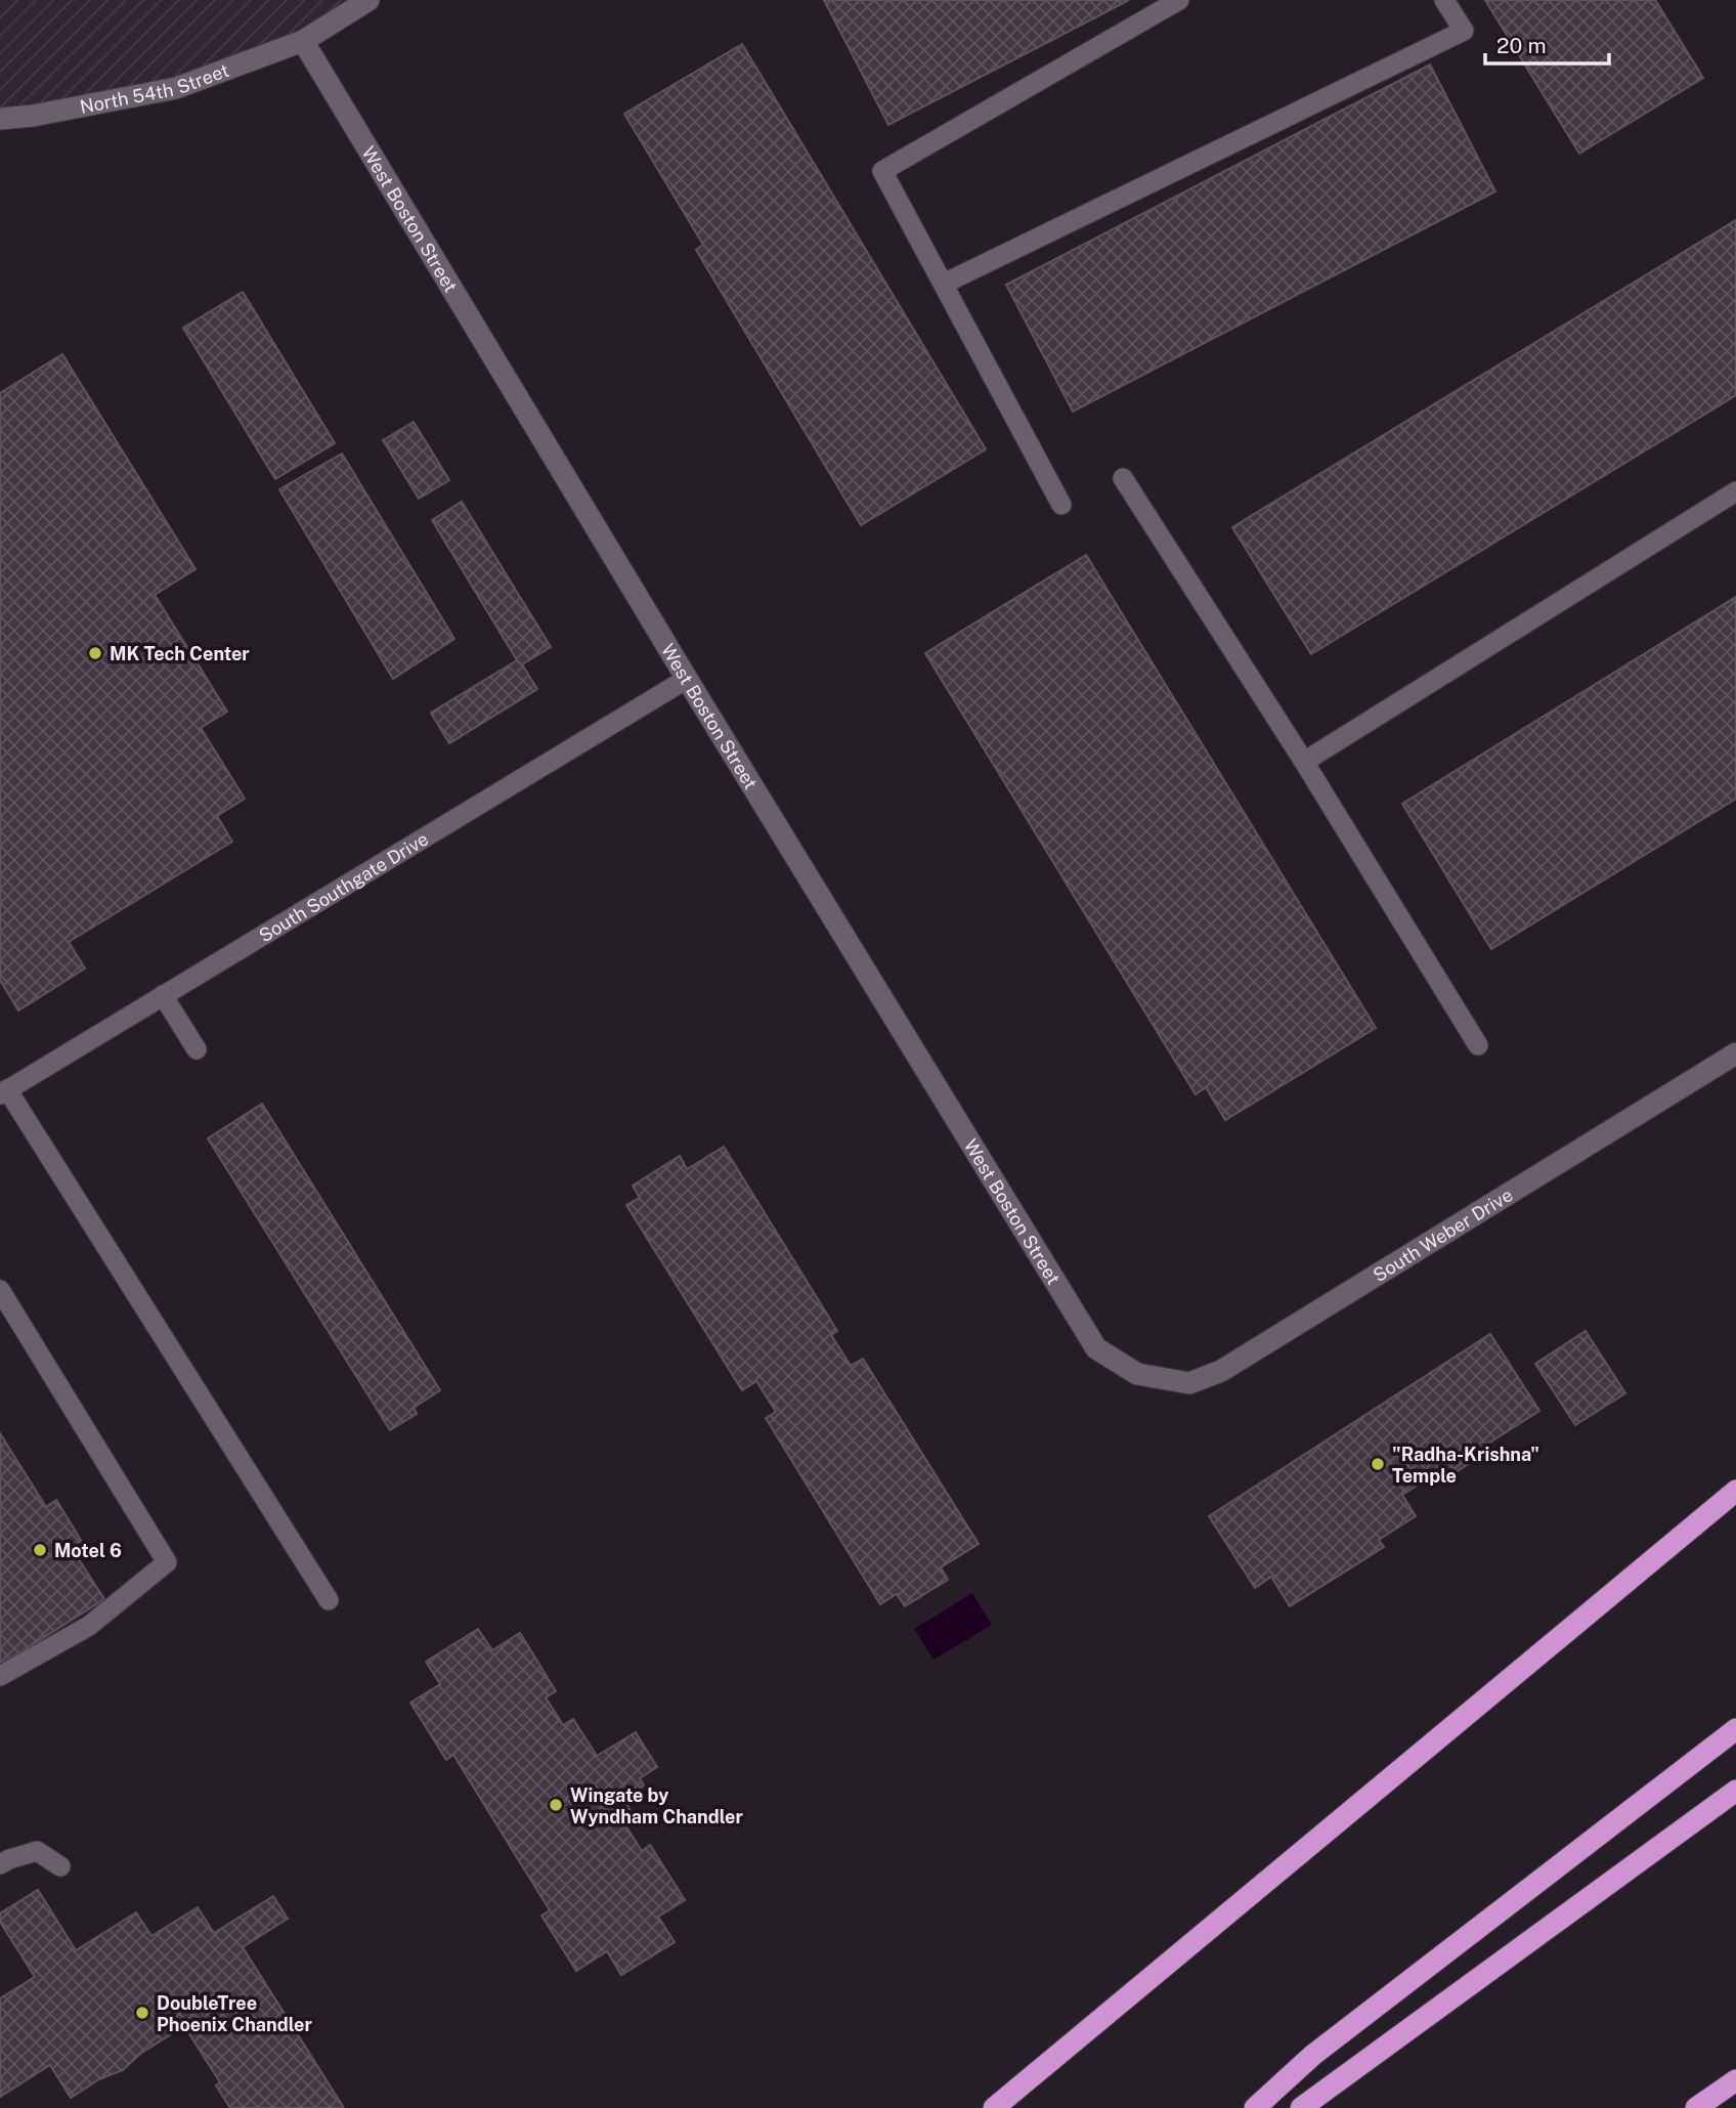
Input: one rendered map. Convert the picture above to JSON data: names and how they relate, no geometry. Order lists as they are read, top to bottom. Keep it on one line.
{"streets":{"street":["North 54th Street","West Boston Street","South Weber Drive"],"lane":["South Southgate Drive"]},"crossings":[["North 54th Street","West Boston Street"],["West Boston Street","South Southgate Drive"],["West Boston Street","South Weber Drive"]],"places":["MK Tech Center","\"Radha-Krishna\" Temple","Motel 6","Wingate by Wyndham Chandler","DoubleTree Phoenix Chandler"],"scale_bar":"20 m"}
